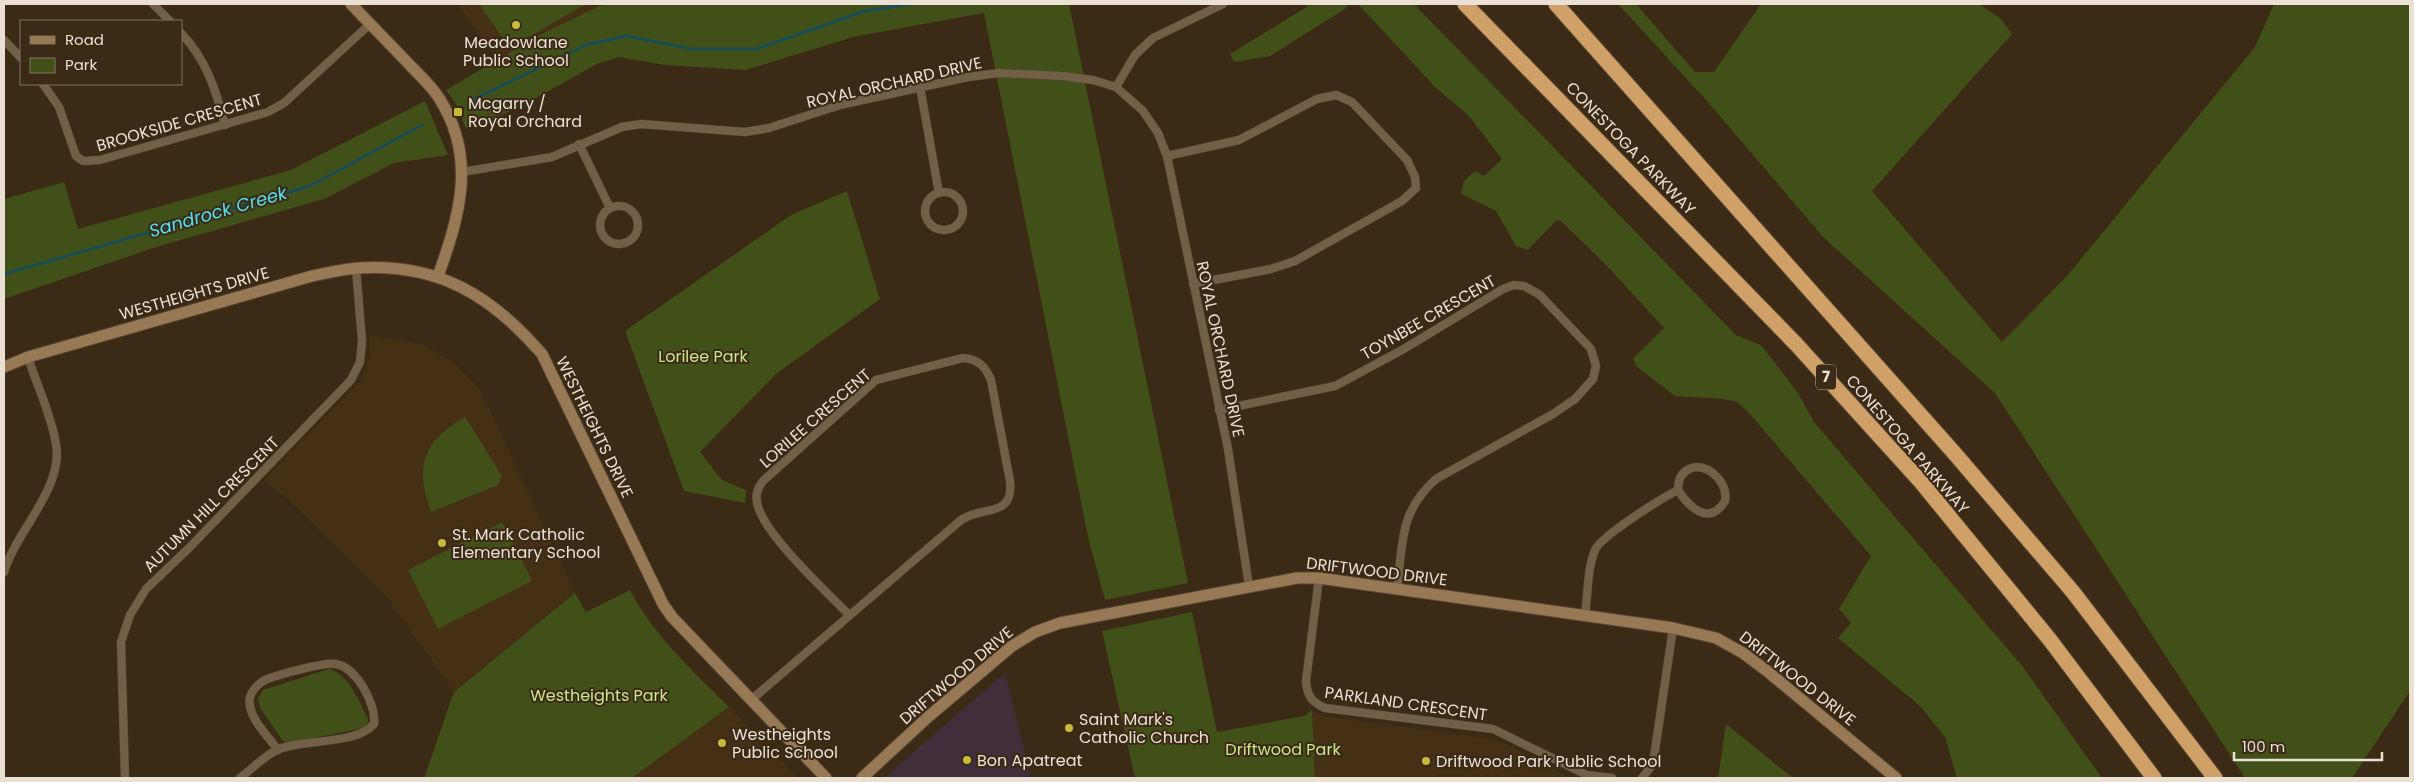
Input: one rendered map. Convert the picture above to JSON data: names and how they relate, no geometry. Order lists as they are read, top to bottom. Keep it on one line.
{"streets":{"highway":["CONESTOGA PARKWAY","7"],"street":["ROYAL ORCHARD DRIVE","BROOKSIDE CRESCENT","WESTHEIGHTS DRIVE","TOYNBEE CRESCENT","LORILEE CRESCENT","AUTUMN HILL CRESCENT","DRIFTWOOD DRIVE","PARKLAND CRESCENT"]},"crossings":[["ROYAL ORCHARD DRIVE","TOYNBEE CRESCENT"],["ROYAL ORCHARD DRIVE","DRIFTWOOD DRIVE"],["WESTHEIGHTS DRIVE","LORILEE CRESCENT"],["WESTHEIGHTS DRIVE","AUTUMN HILL CRESCENT"],["TOYNBEE CRESCENT","DRIFTWOOD DRIVE"],["DRIFTWOOD DRIVE","PARKLAND CRESCENT"]],"water":["Sandrock Creek"],"parks":["Lorilee Park","Westheights Park","Driftwood Park"],"places":{"other":["Meadowlane Public School","St. Mark Catholic Elementary School","Saint Mark's Catholic Church","Westheights Public School","Bon Apatreat","Driftwood Park Public School"],"transit":["Mcgarry / Royal Orchard"]},"legend":["Road","Park"],"scale_bar":"100 m"}
